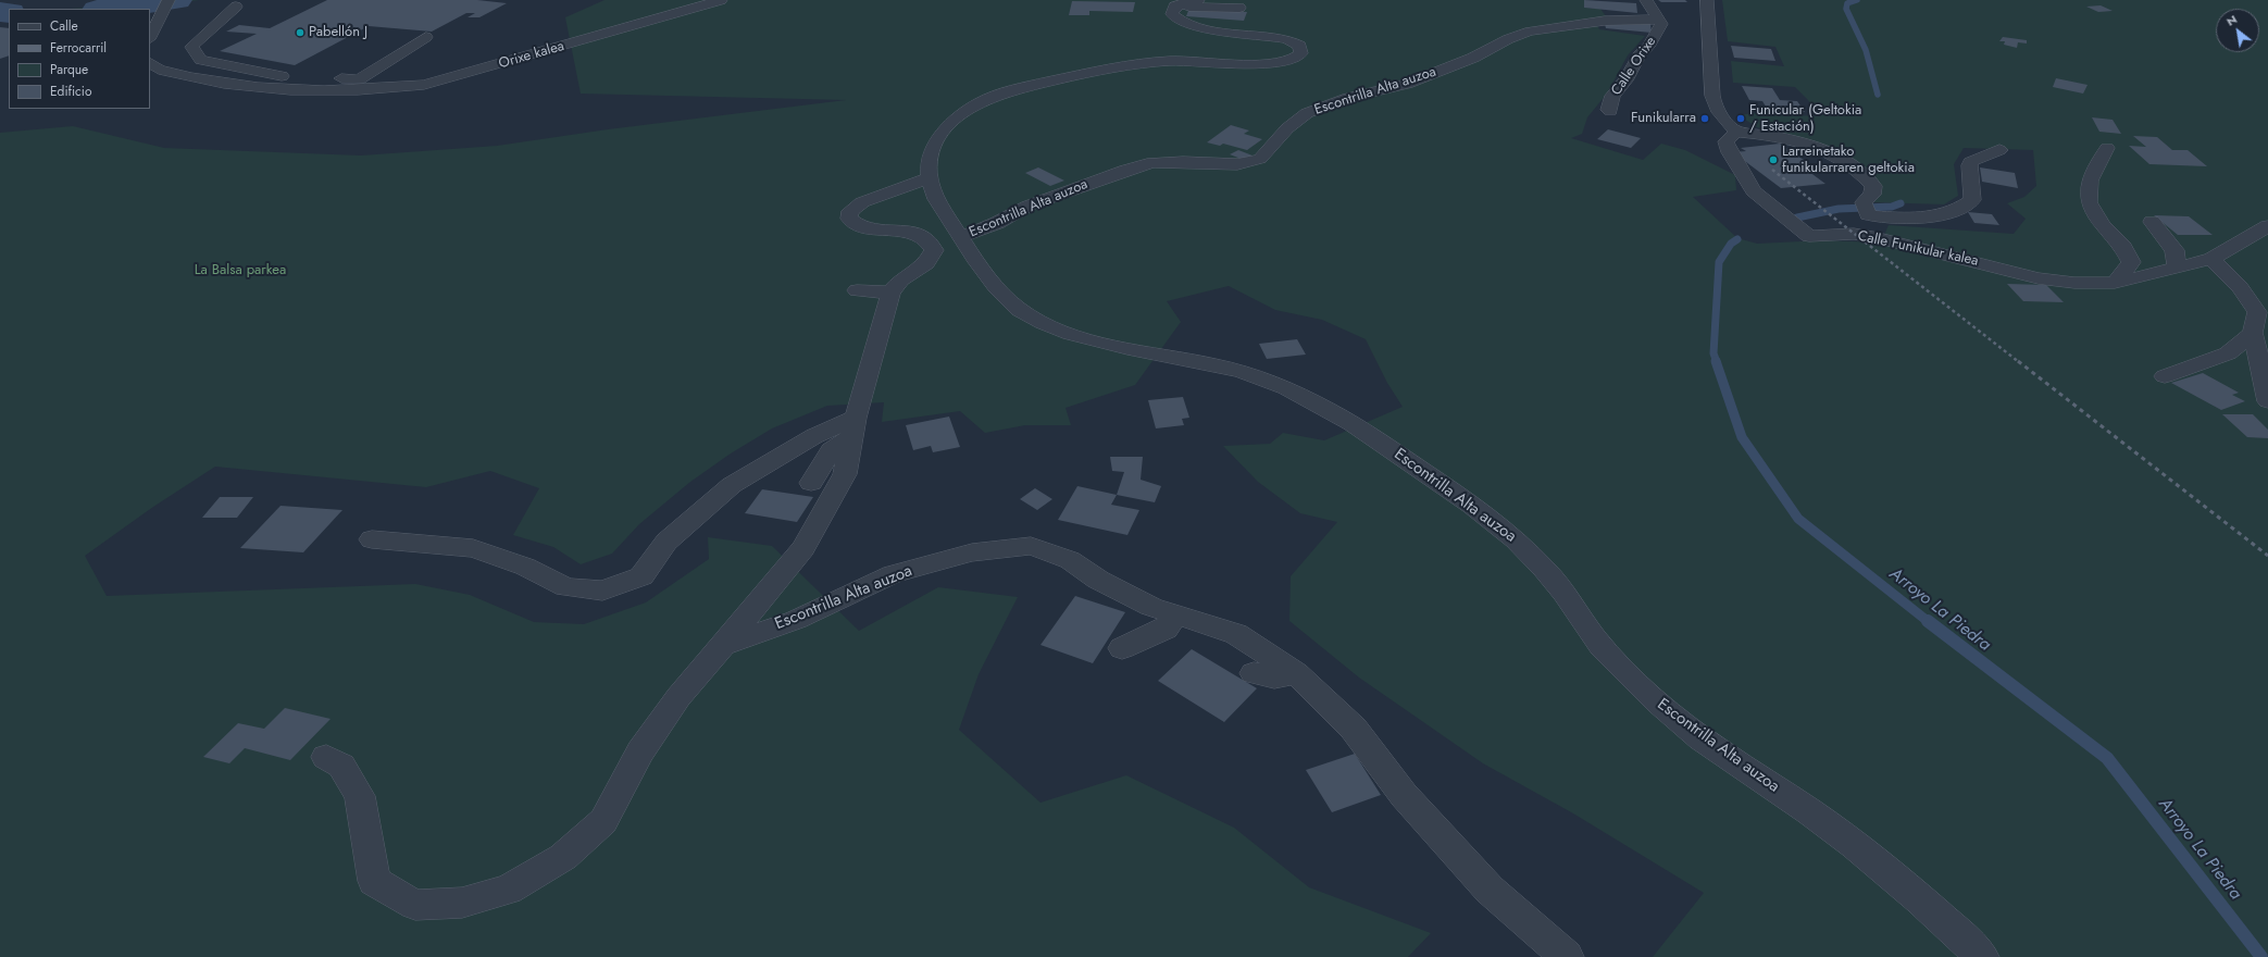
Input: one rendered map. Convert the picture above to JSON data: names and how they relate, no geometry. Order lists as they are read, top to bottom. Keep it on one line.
{"streets":{"street":["Orixe kalea","Calle Orixe","Escontrilla Alta auzoa","Calle Funikular kalea"]},"crossings":[["Calle Orixe","Escontrilla Alta auzoa"]],"water":["Arroyo La Piedra"],"parks":["La Balsa parkea"],"places":["Pabellón J","Funikularra","Funicular (Geltokia / Estación)","Larreinetako funikularraren geltokia"],"legend":["Calle","Ferrocarril","Parque","Edificio"],"north":"top left"}
